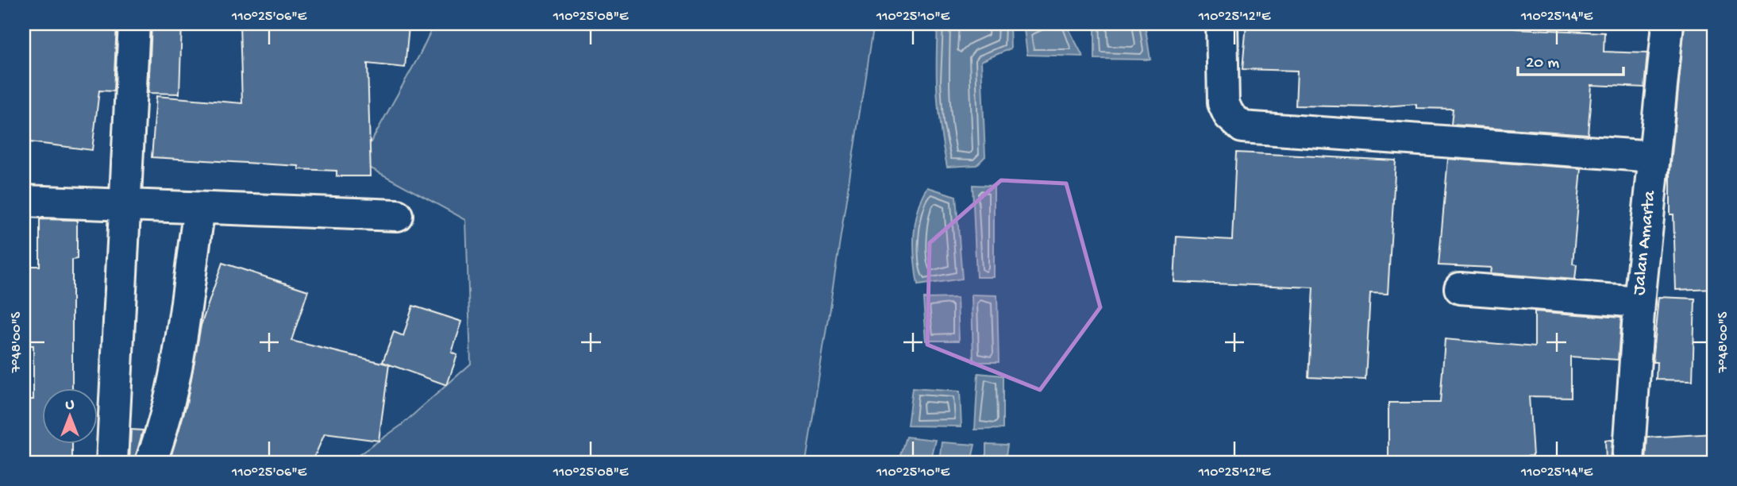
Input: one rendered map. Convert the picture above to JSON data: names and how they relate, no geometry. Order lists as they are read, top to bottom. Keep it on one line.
{"streets":{"street":["Jalan Amarta"]},"scale_bar":"20 m","north":"top","coordinates":["110°25'06\"E","110°25'08\"E","110°25'10\"E","110°25'12\"E","110°25'14\"E","7°48'00\"S"]}
